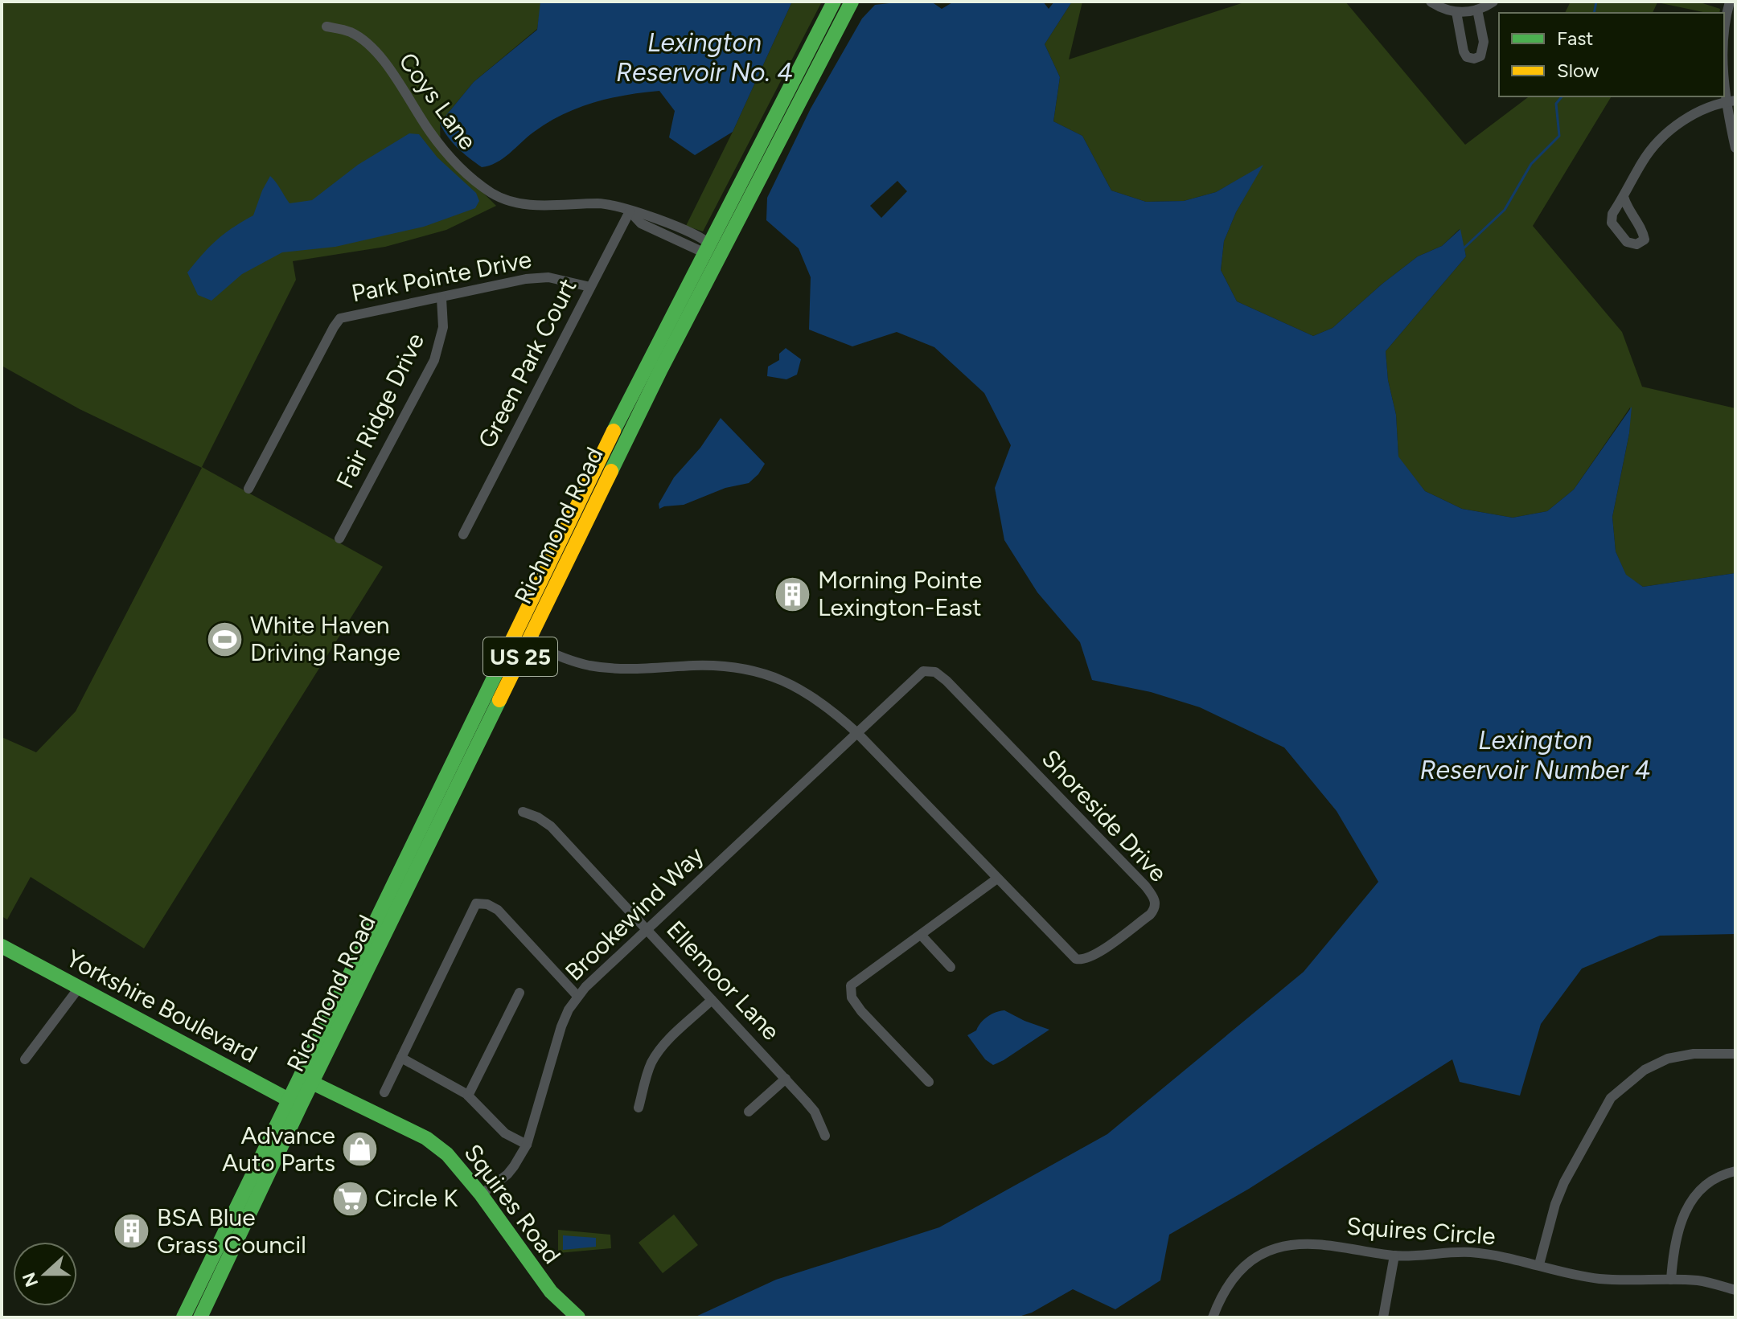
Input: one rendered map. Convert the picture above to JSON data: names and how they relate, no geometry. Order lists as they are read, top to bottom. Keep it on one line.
{"streets":{"main road":["Richmond Road","US 25","Yorkshire Boulevard","Squires Road"],"street":["Coys Lane","Park Pointe Drive","Green Park Court","Fair Ridge Drive","Shoreside Drive","Brookewind Way","Ellemoor Lane","Squires Circle"]},"crossings":[["Coys Lane","Green Park Court"],["Coys Lane","Richmond Road"],["Park Pointe Drive","Green Park Court"],["Park Pointe Drive","Fair Ridge Drive"],["Richmond Road","Shoreside Drive"],["Richmond Road","Yorkshire Boulevard"],["Richmond Road","Squires Road"],["Shoreside Drive","Brookewind Way"],["Brookewind Way","Ellemoor Lane"],["Brookewind Way","Squires Road"]],"water":["Lexington Reservoir No. 4","Lexington Reservoir Number 4"],"places":{"building":["Morning Pointe Lexington-East","BSA Blue Grass Council"],"sports":["White Haven Driving Range"],"shop":["Advance Auto Parts"],"supermarket":["Circle K"]},"legend":["Fast","Slow"],"north":"left"}
